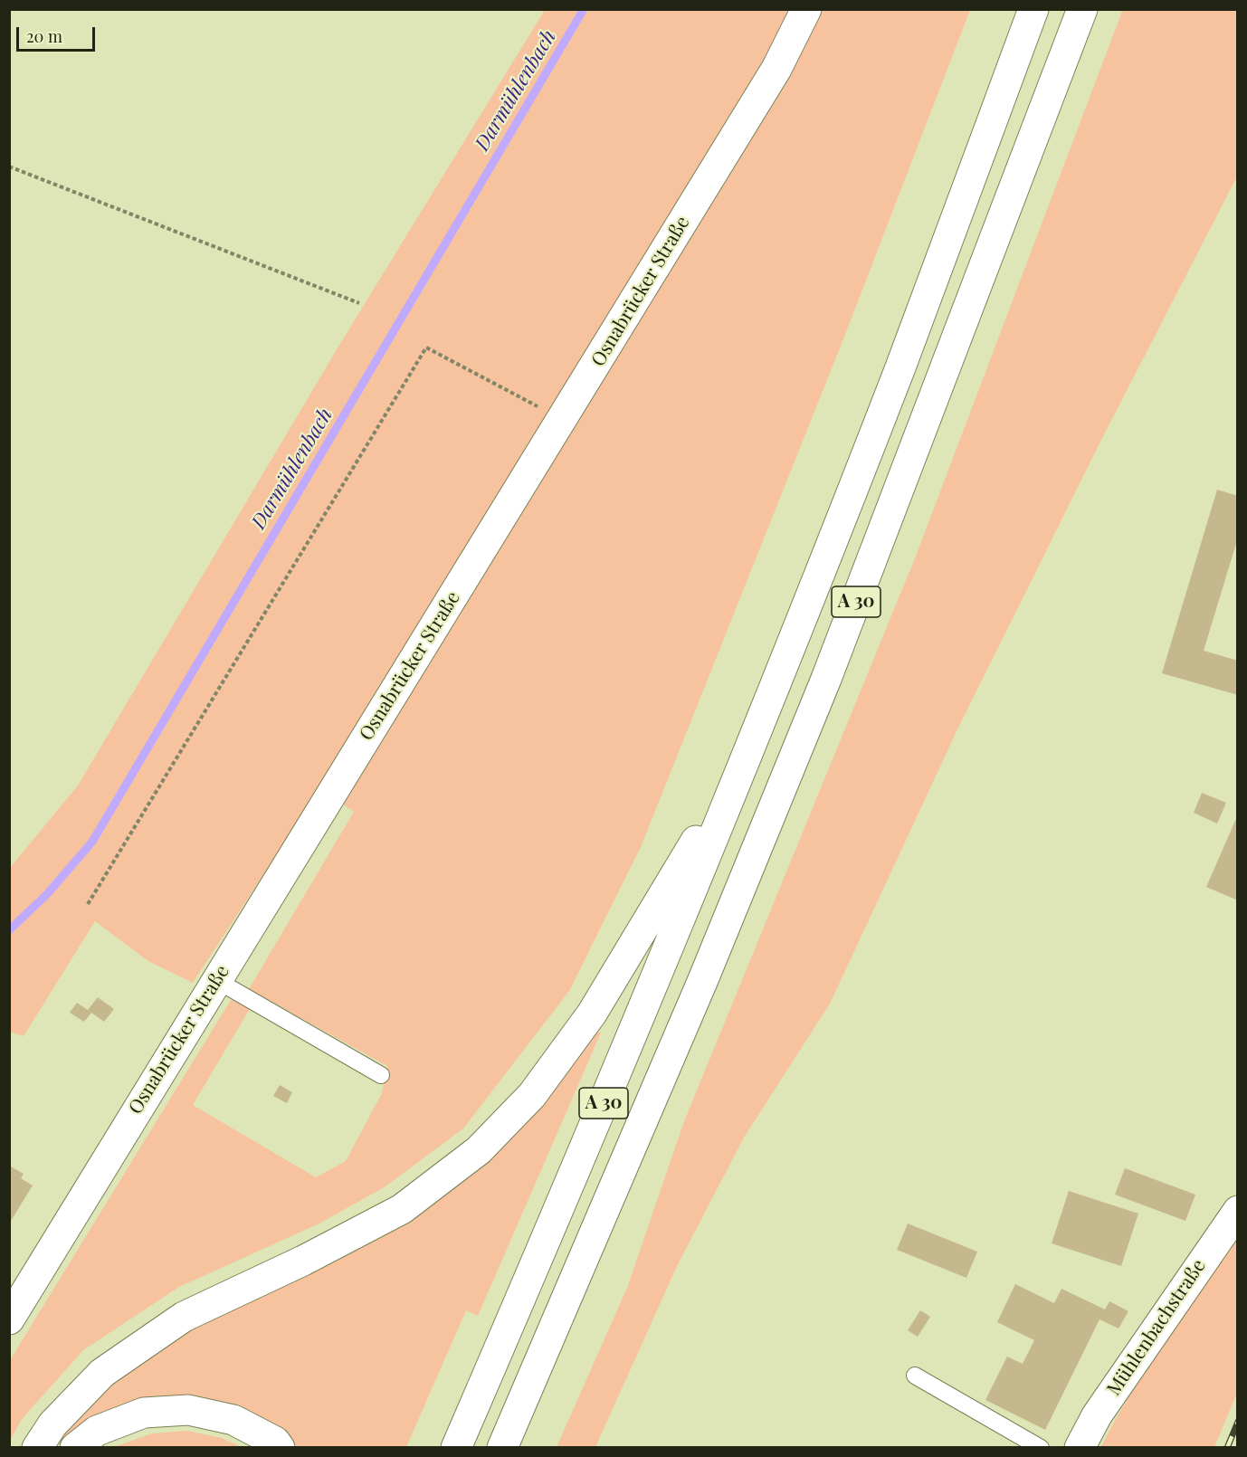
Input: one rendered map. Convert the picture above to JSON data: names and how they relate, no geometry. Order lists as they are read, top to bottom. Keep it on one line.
{"streets":{"main road":["Osnabrücker Straße","A 30","Mühlenbachstraße"]},"water":["Darmühlenbach"],"scale_bar":"20 m"}
